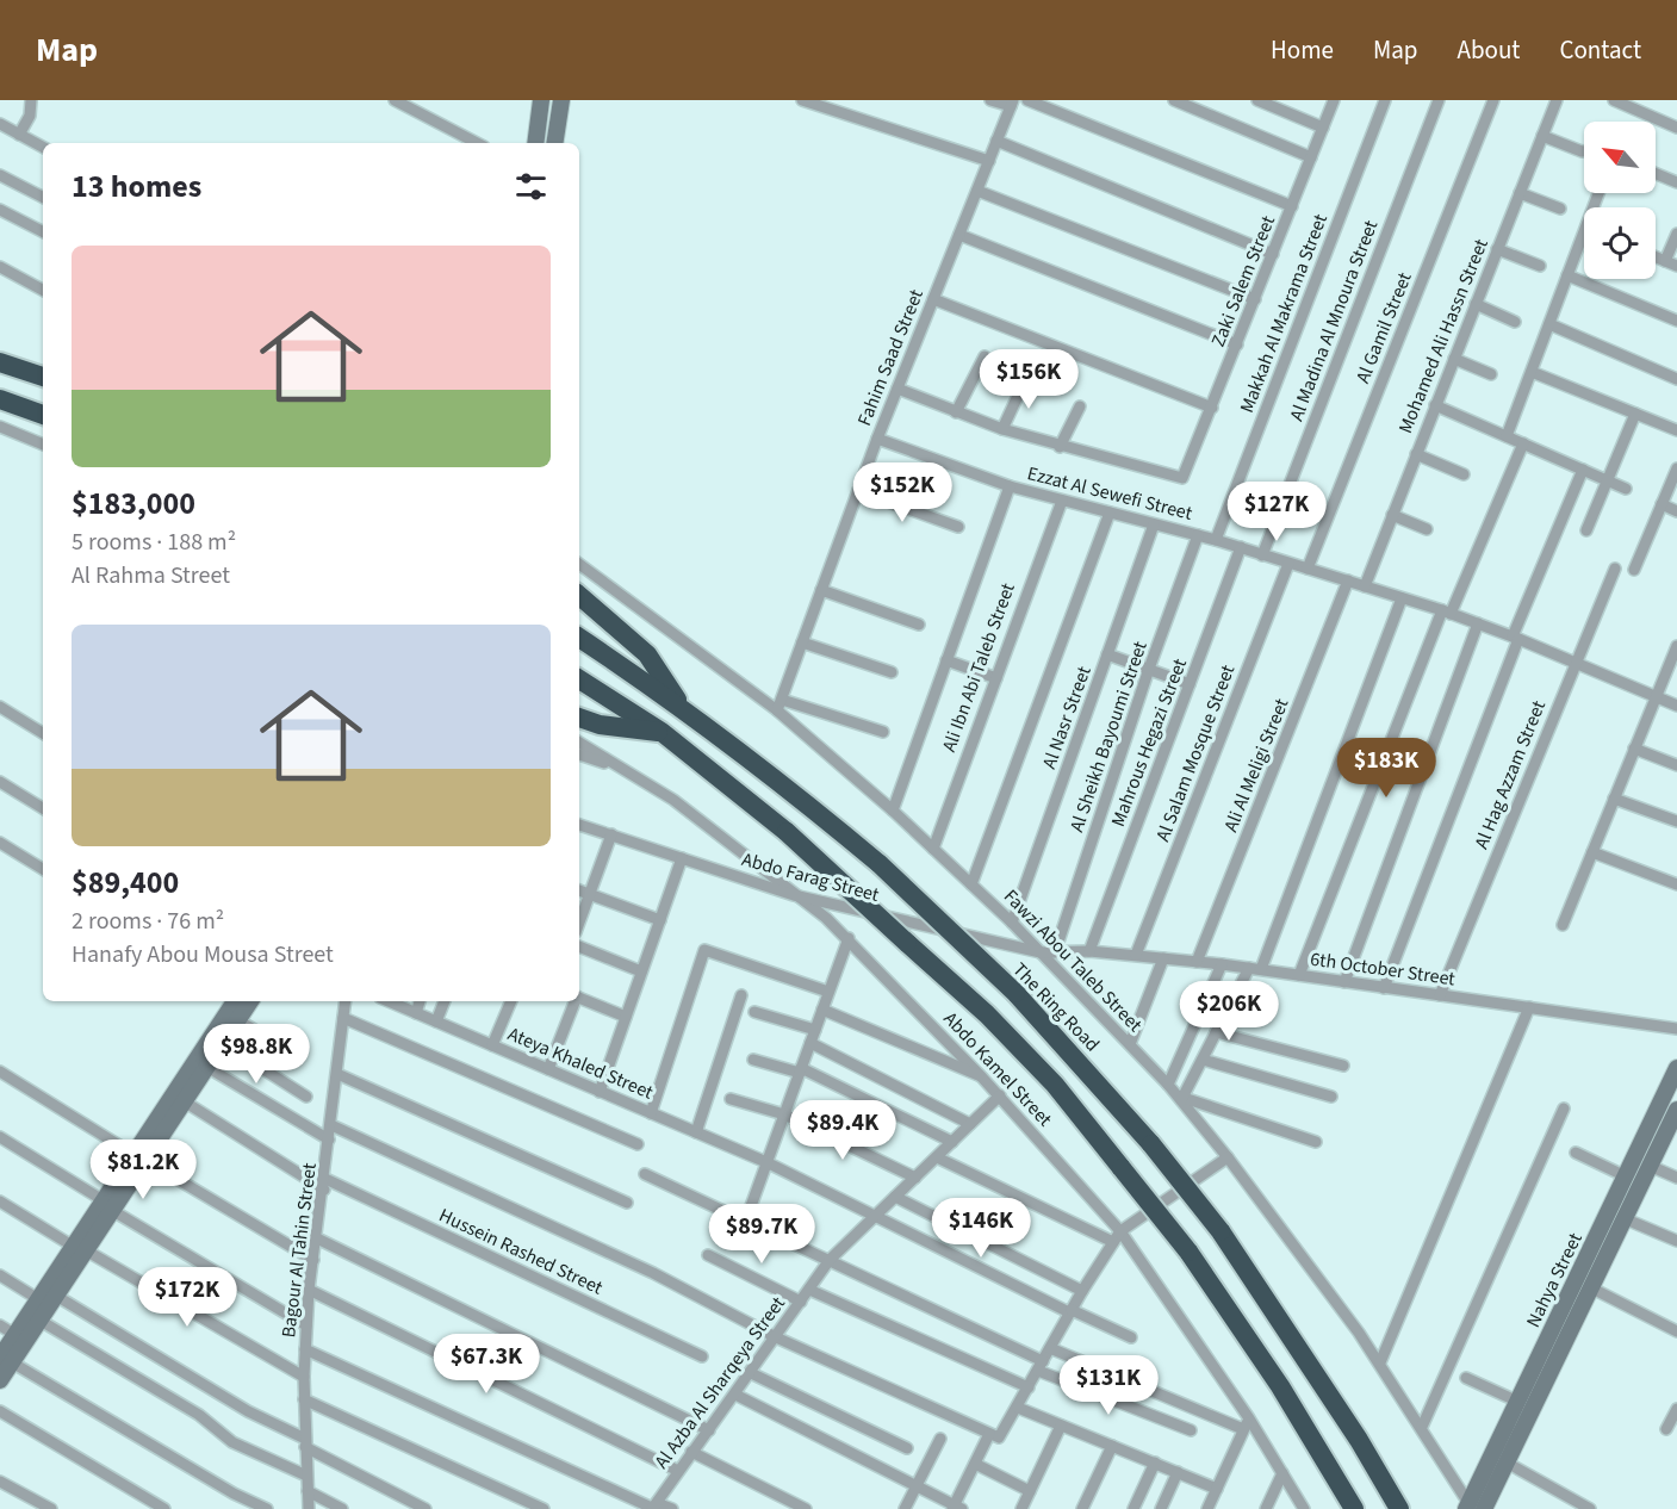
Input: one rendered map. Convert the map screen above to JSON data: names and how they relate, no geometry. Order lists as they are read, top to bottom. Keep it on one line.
{"streets":{"highway":["The Ring Road"],"main road":["Nahya Street"],"street":["Zaki Salem Street","Makkah Al Makrama Street","Al Madina Al Mnoura Street","Al Gamil Street","Mohamed Ali Hassn Street","Fahim Saad Street","Ezzat Al Sewefi Street","Ali Ibn Abi Taleb Street","Al Nasr Street","Al Sheikh Bayoumi Street","Mahrous Hegazi Street","Al Salam Mosque Street","Ali Al Meligi Street","Al Hag Azzam Street","Abdo Farag Street","Fawzi Abou Taleb Street","6th October Street","Ateya Khaled Street","Abdo Kamel Street","Bagour Al Tahin Street","Hussein Rashed Street","Al Azba Al Sharqeya Street"]},"crossings":[["Makkah Al Makrama Street","Ezzat Al Sewefi Street"],["Al Madina Al Mnoura Street","Ezzat Al Sewefi Street"],["Al Gamil Street","Ezzat Al Sewefi Street"],["Mohamed Ali Hassn Street","Ezzat Al Sewefi Street"],["Fahim Saad Street","Ezzat Al Sewefi Street"],["Fahim Saad Street","Fawzi Abou Taleb Street"],["Ezzat Al Sewefi Street","Ali Ibn Abi Taleb Street"],["Ezzat Al Sewefi Street","Al Nasr Street"],["Ezzat Al Sewefi Street","Al Sheikh Bayoumi Street"],["Ezzat Al Sewefi Street","Mahrous Hegazi Street"],["Ezzat Al Sewefi Street","Al Salam Mosque Street"],["Ezzat Al Sewefi Street","Ali Al Meligi Street"],["Ezzat Al Sewefi Street","Al Hag Azzam Street"],["Ali Ibn Abi Taleb Street","Fawzi Abou Taleb Street"],["Al Nasr Street","Fawzi Abou Taleb Street"],["Al Sheikh Bayoumi Street","6th October Street"],["Mahrous Hegazi Street","6th October Street"],["Al Salam Mosque Street","6th October Street"],["Ali Al Meligi Street","6th October Street"],["Al Hag Azzam Street","6th October Street"],["Abdo Farag Street","Fawzi Abou Taleb Street"],["Abdo Farag Street","6th October Street"],["Abdo Farag Street","Abdo Kamel Street"],["Fawzi Abou Taleb Street","6th October Street"],["Fawzi Abou Taleb Street","Nahya Street"],["Ateya Khaled Street","Al Azba Al Sharqeya Street"],["Abdo Kamel Street","Al Azba Al Sharqeya Street"],["Bagour Al Tahin Street","Hussein Rashed Street"]],"north":"top left","page":{"header":"Map","nav":["Home","Map","About","Contact"],"heading":"13 homes","list":[{"name":"$183,000","note":"5 rooms · 188 m² · Al Rahma Street"},{"name":"$89,400","note":"2 rooms · 76 m² · Hanafy Abou Mousa Street"}],"price":["$156K","$152K","$127K","$183K","$206K","$98.8K","$89.4K","$81.2K","$146K","$89.7K","$172K","$67.3K","$131K"]}}
